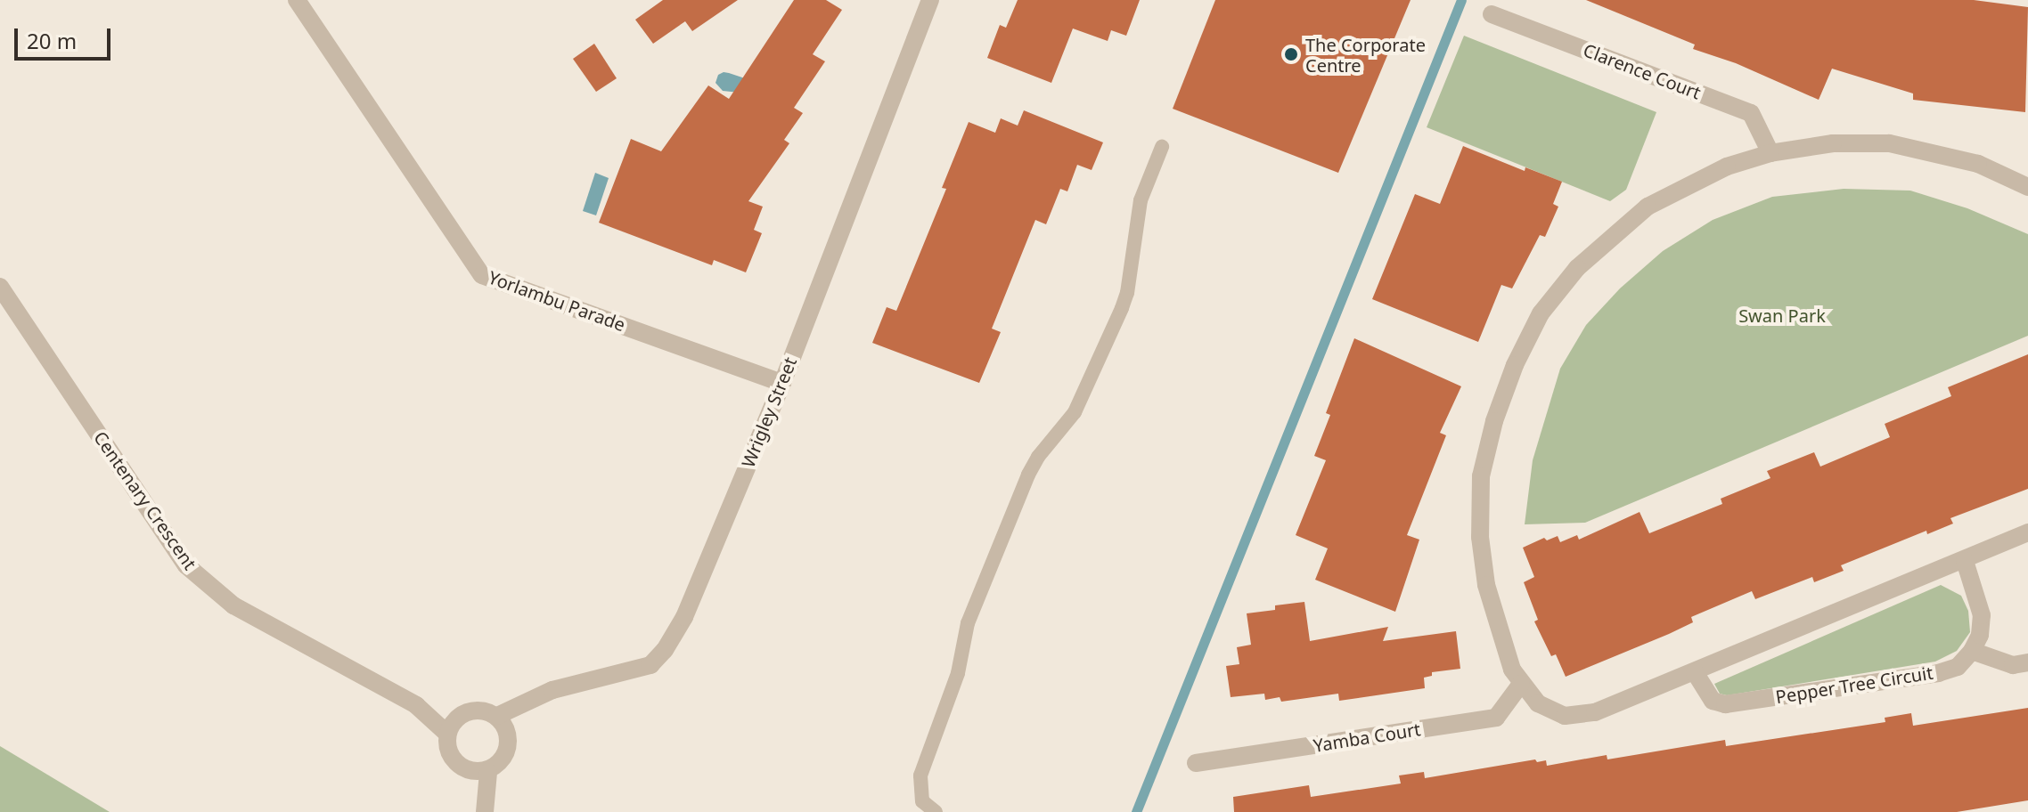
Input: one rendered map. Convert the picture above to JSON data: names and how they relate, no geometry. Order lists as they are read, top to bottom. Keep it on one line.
{"streets":{"street":["Clarence Court","Yorlambu Parade","Wrigley Street","Centenary Crescent","Pepper Tree Circuit","Yamba Court"]},"crossings":[["Yorlambu Parade","Wrigley Street"],["Wrigley Street","Centenary Crescent"]],"parks":["Swan Park"],"places":["The Corporate Centre"],"scale_bar":"20 m"}
